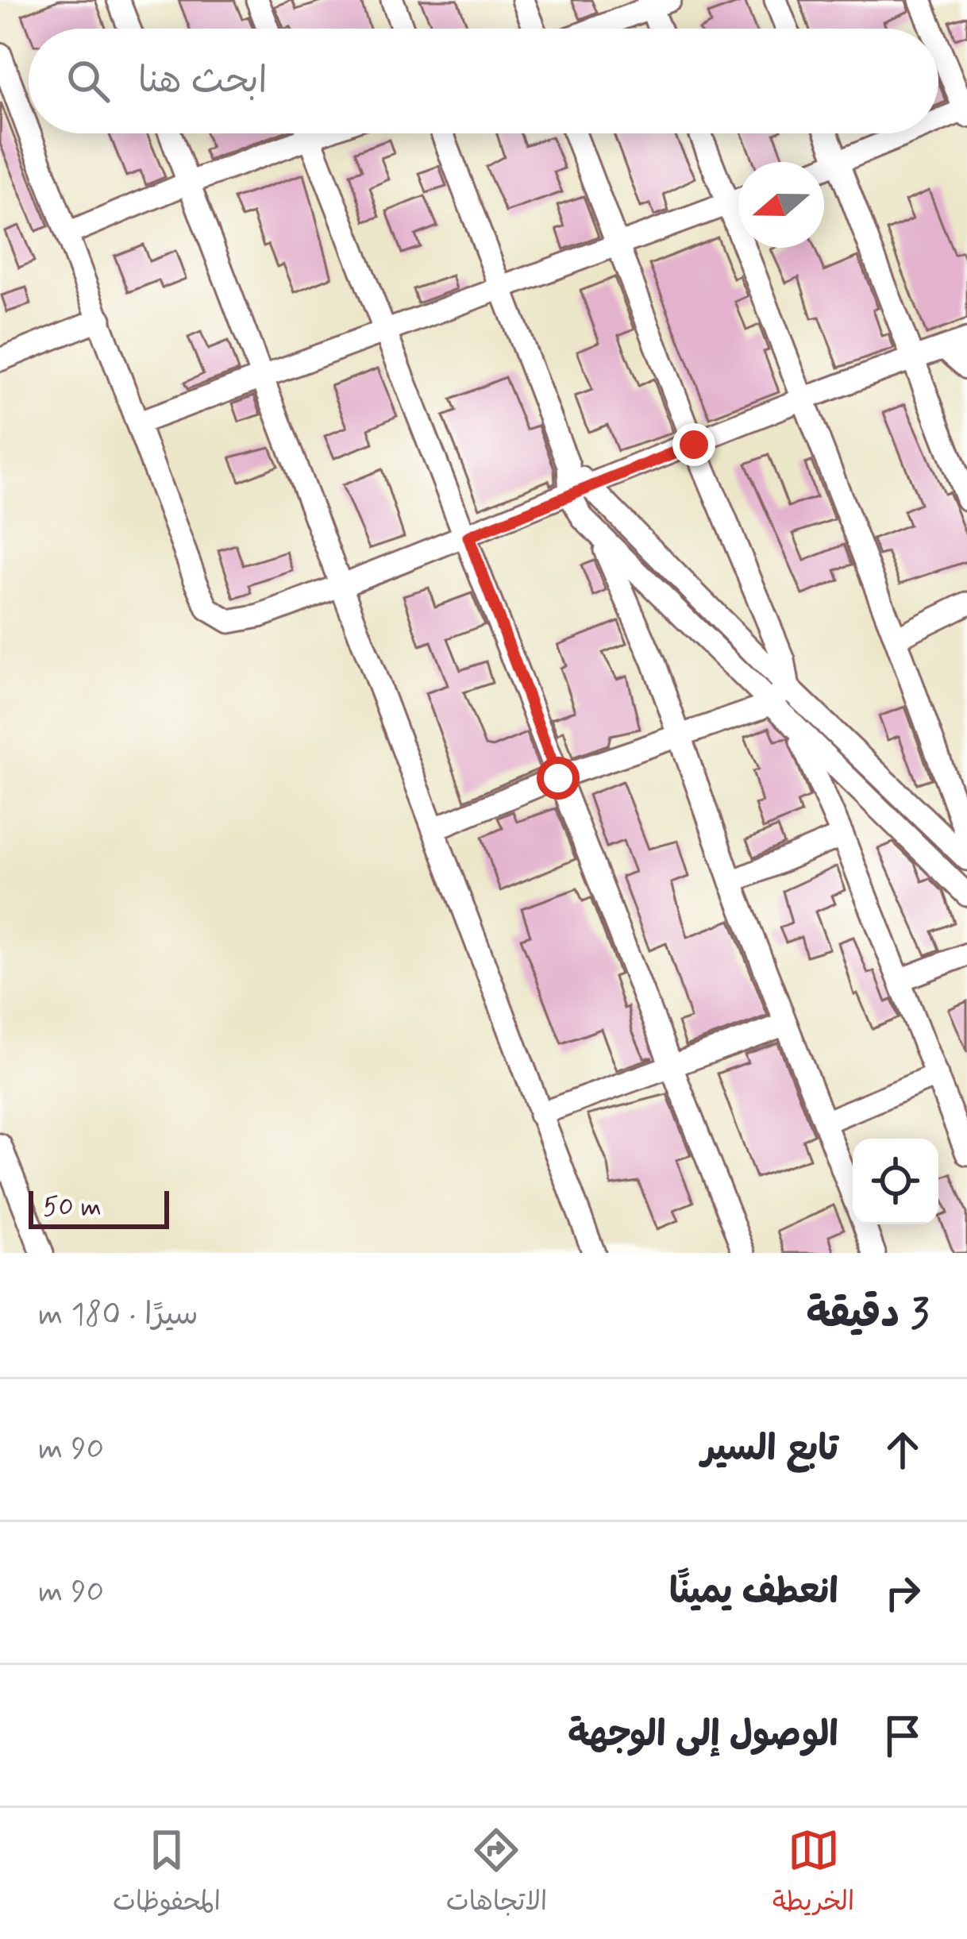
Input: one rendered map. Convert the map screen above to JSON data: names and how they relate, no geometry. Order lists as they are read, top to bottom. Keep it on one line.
{"scale_bar":"50 m","north":"left","page":{"search":"ابحث هنا","scale":"50 m","heading":["3 دقيقة","سيرًا · 180 m"],"list":[["تابع السير","90 m"],["انعطف يمينًا","90 m"],"الوصول إلى الوجهة"],"nav":["الخريطة","الاتجاهات","المحفوظات"]}}
